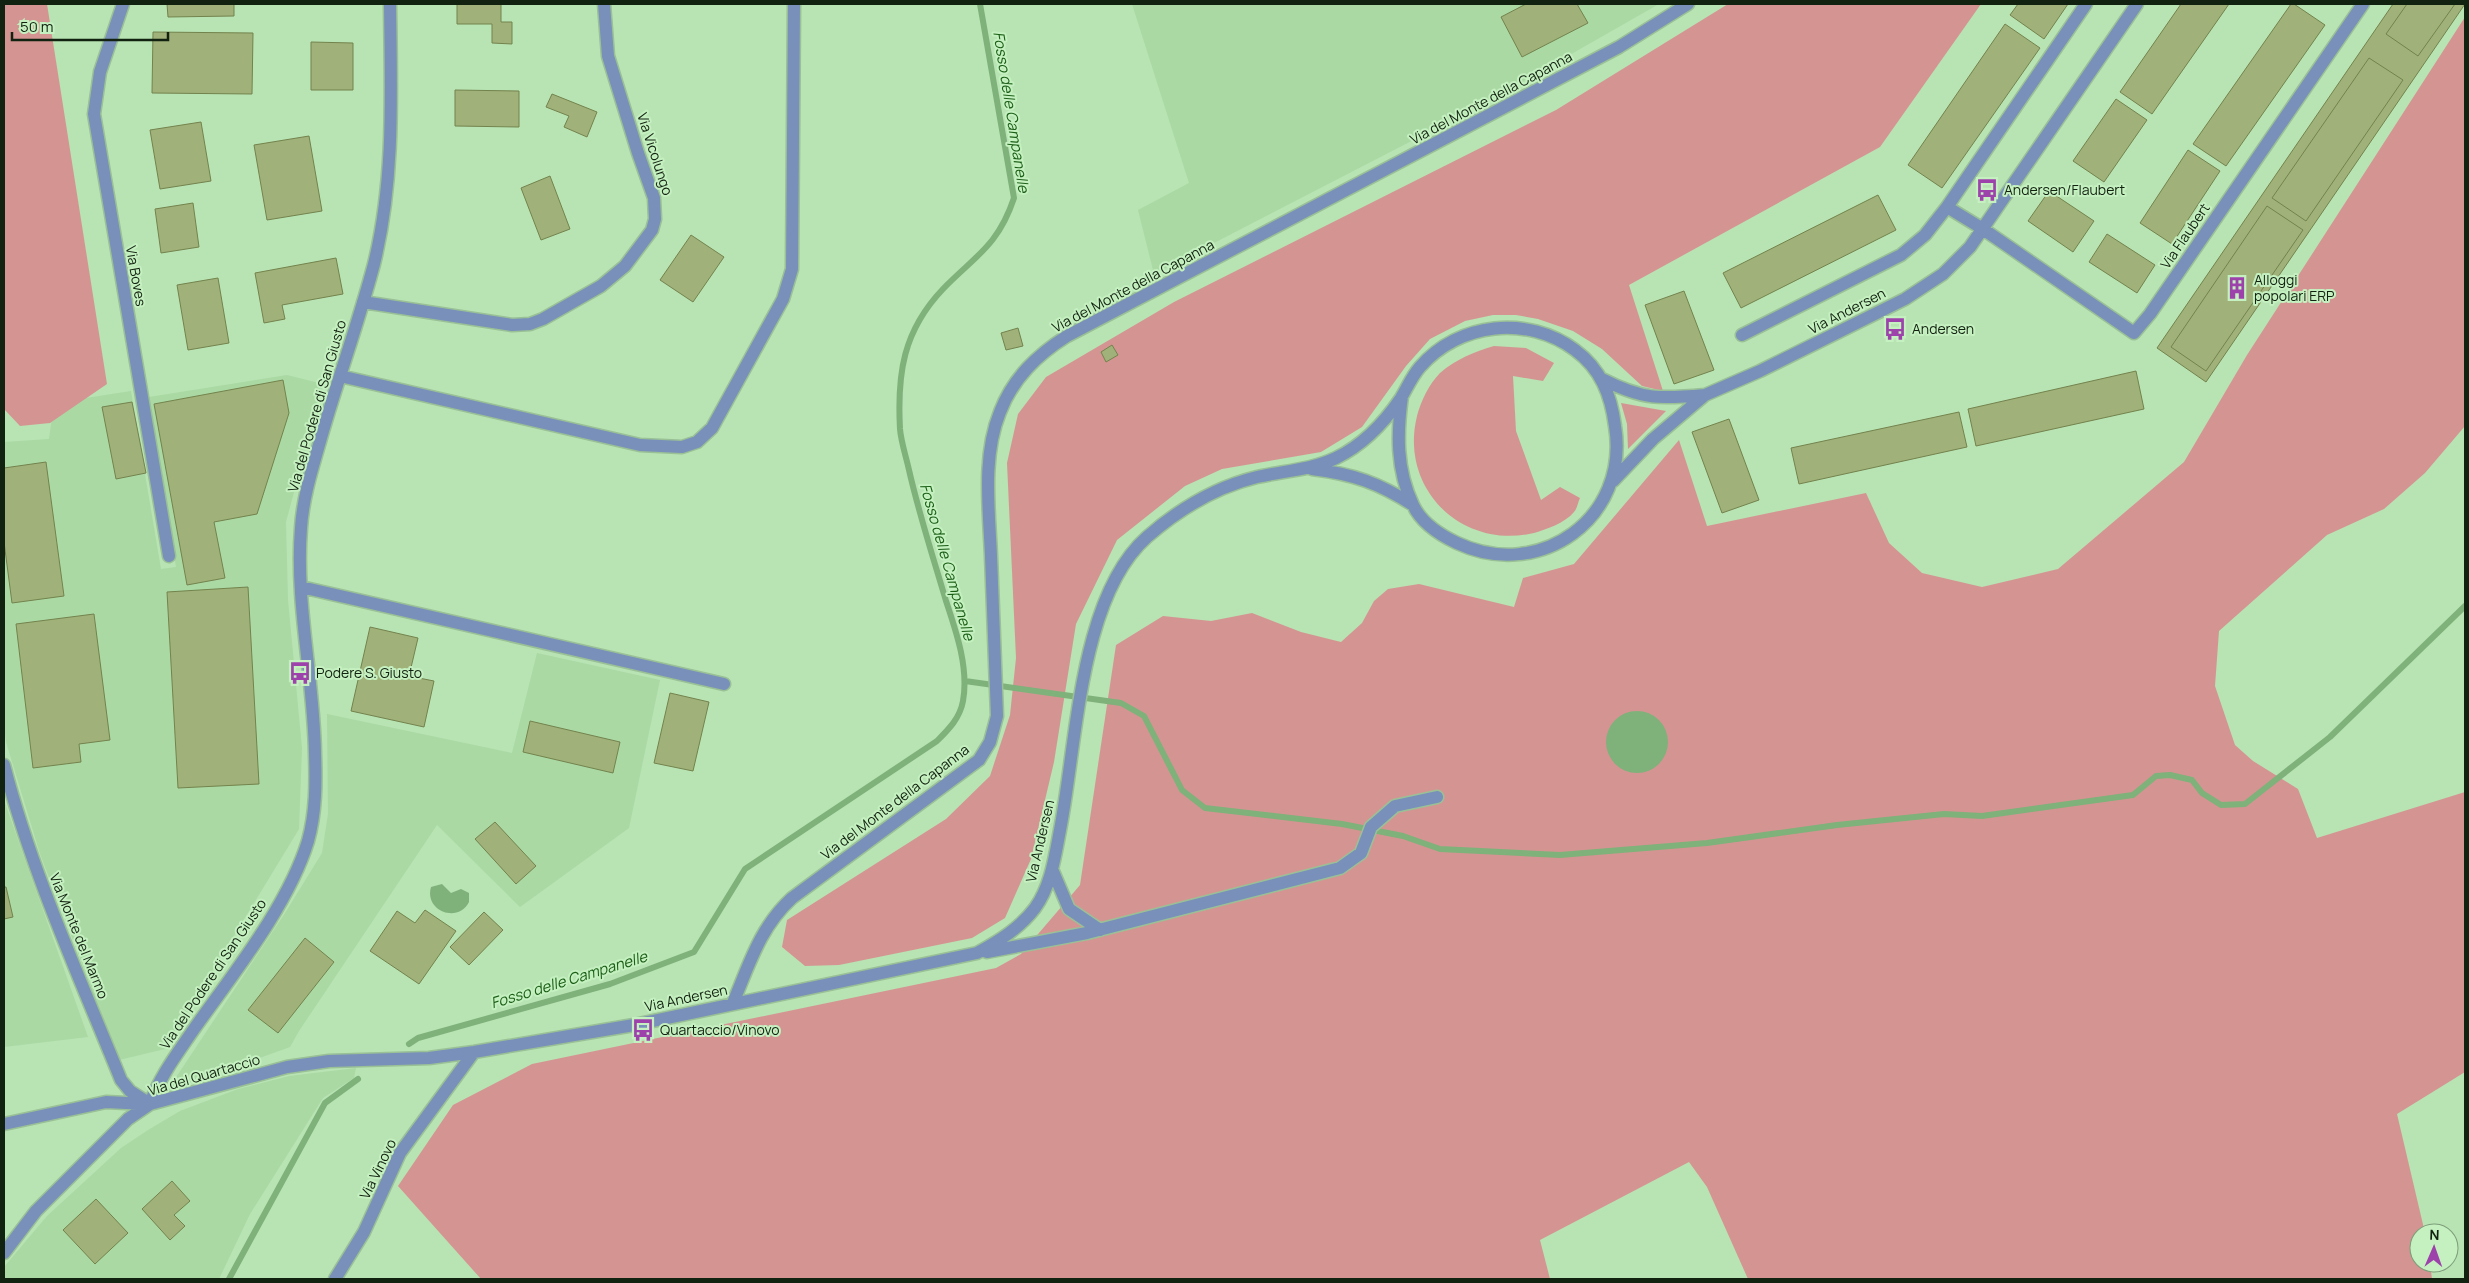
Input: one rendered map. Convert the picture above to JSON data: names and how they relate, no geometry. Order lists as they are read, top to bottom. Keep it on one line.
{"streets":{"street":["Via del Monte della Capanna","Via Vicolungo","Via Flaubert","Via Boves","Via Andersen","Via del Podere di San Giusto","Via Monte del Marmo","Via del Quartaccio","Via Vinovo"]},"crossings":[["Via del Monte della Capanna","Via Andersen"],["Via Vicolungo","Via del Podere di San Giusto"],["Via Flaubert","Via Andersen"],["Via Andersen","Via del Quartaccio"],["Via Andersen","Via Vinovo"],["Via del Podere di San Giusto","Via Monte del Marmo"],["Via del Podere di San Giusto","Via del Quartaccio"],["Via Monte del Marmo","Via del Quartaccio"],["Via del Quartaccio","Via Vinovo"]],"water":["Fosso delle Campanelle"],"places":{"bus stop":["Andersen/Flaubert","Andersen","Podere S. Giusto","Quartaccio/Vinovo"],"building":["Alloggi popolari ERP"]},"scale_bar":"50 m","north":"top"}
